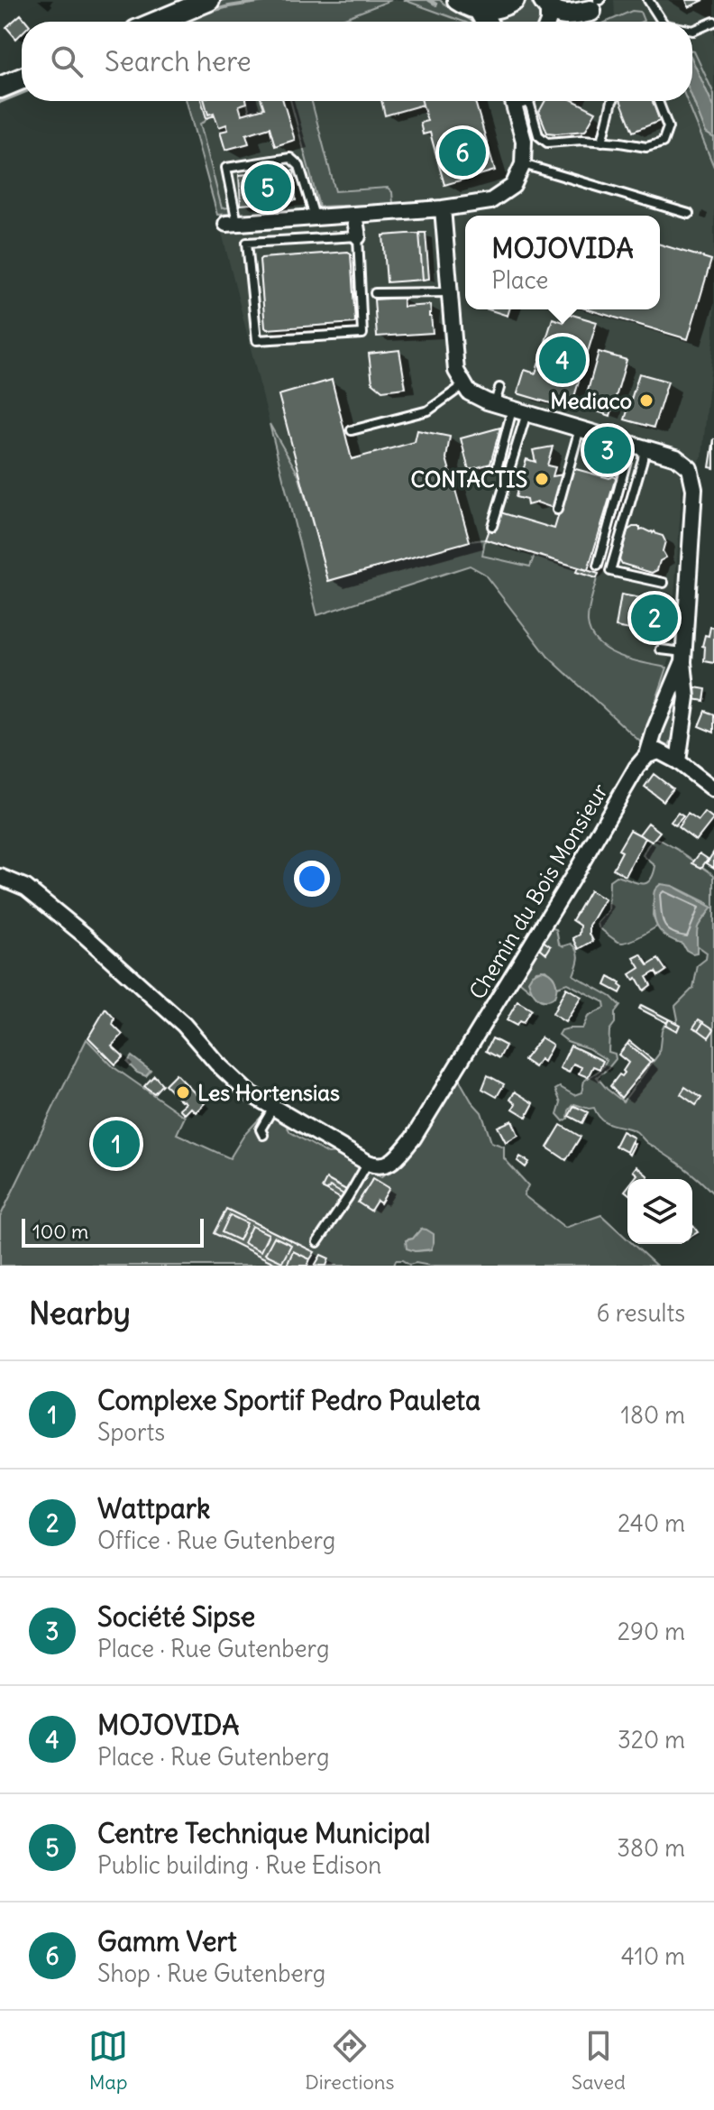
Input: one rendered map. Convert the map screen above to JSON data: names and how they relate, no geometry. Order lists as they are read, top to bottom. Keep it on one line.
{"streets":{"street":["Chemin du Bois Monsieur"]},"places":["Mediaco","CONTACTIS","Les Hortensias"],"scale_bar":"100 m","page":{"search":"Search here","pins":["6","5","4","3","2","1"],"popup":["MOJOVIDA","Place"],"scale":"100 m","heading":["Nearby","6 results"],"list":[{"mark":"1","name":"Complexe Sportif Pedro Pauleta","note":"Sports","value":"180 m"},{"mark":"2","name":"Wattpark","note":"Office · Rue Gutenberg","value":"240 m"},{"mark":"3","name":"Société Sipse","note":"Place · Rue Gutenberg","value":"290 m"},{"mark":"4","name":"MOJOVIDA","note":"Place · Rue Gutenberg","value":"320 m"},{"mark":"5","name":"Centre Technique Municipal","note":"Public building · Rue Edison","value":"380 m"},{"mark":"6","name":"Gamm Vert","note":"Shop · Rue Gutenberg","value":"410 m"}],"nav":["Map","Directions","Saved"]}}
